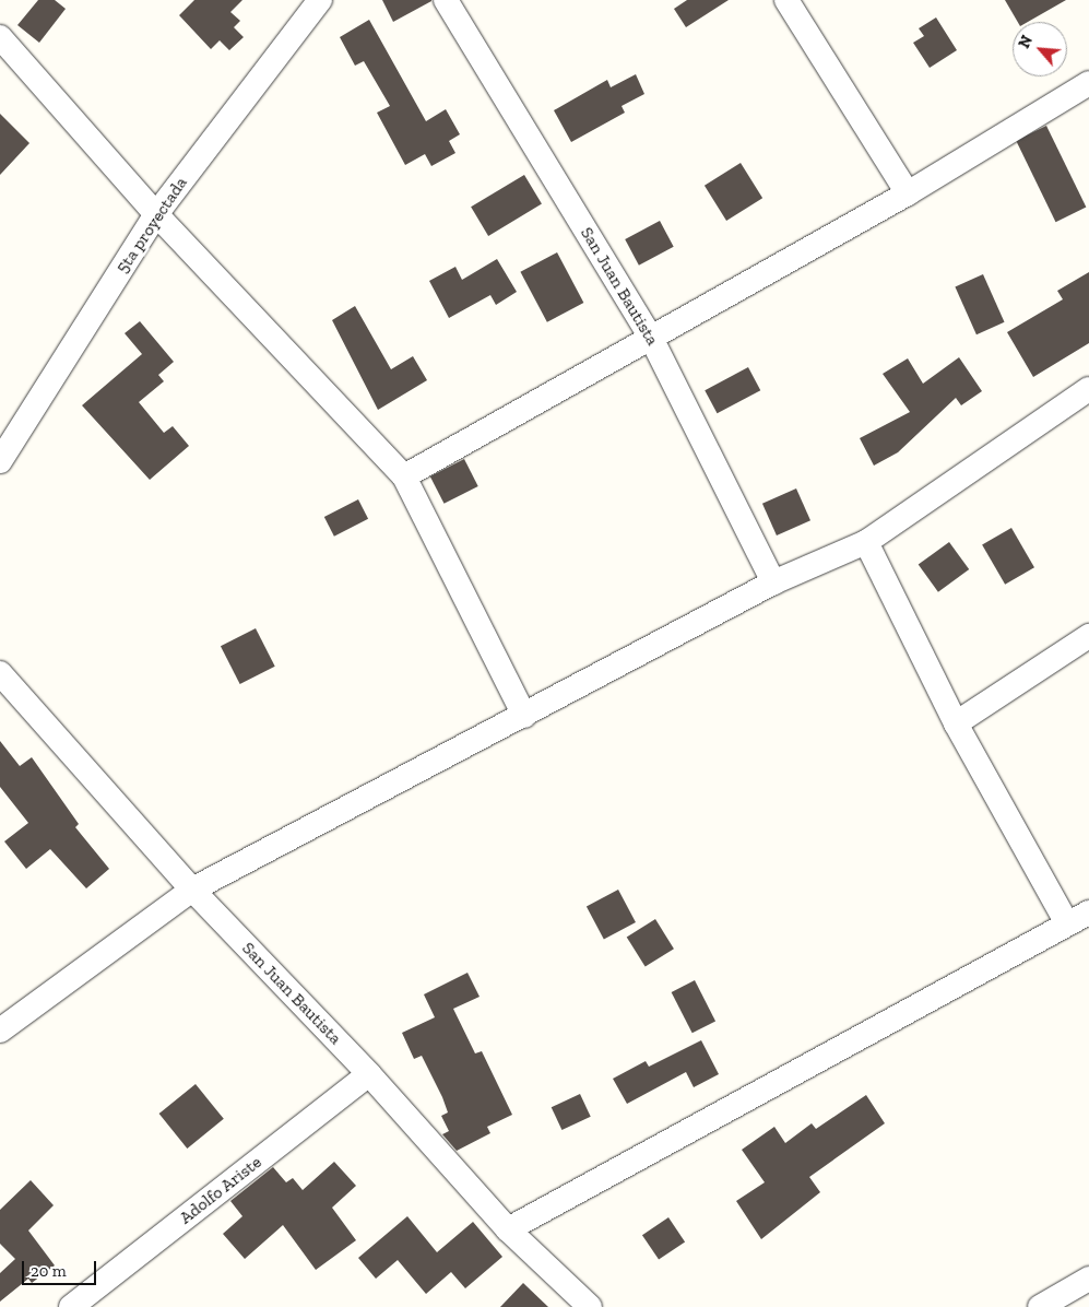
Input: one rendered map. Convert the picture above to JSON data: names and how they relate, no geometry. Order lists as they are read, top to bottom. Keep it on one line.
{"streets":{"street":["5ta proyectada","San Juan Bautista","Adolfo Ariste"]},"crossings":[["San Juan Bautista","Adolfo Ariste"]],"scale_bar":"20 m","north":"top left"}
